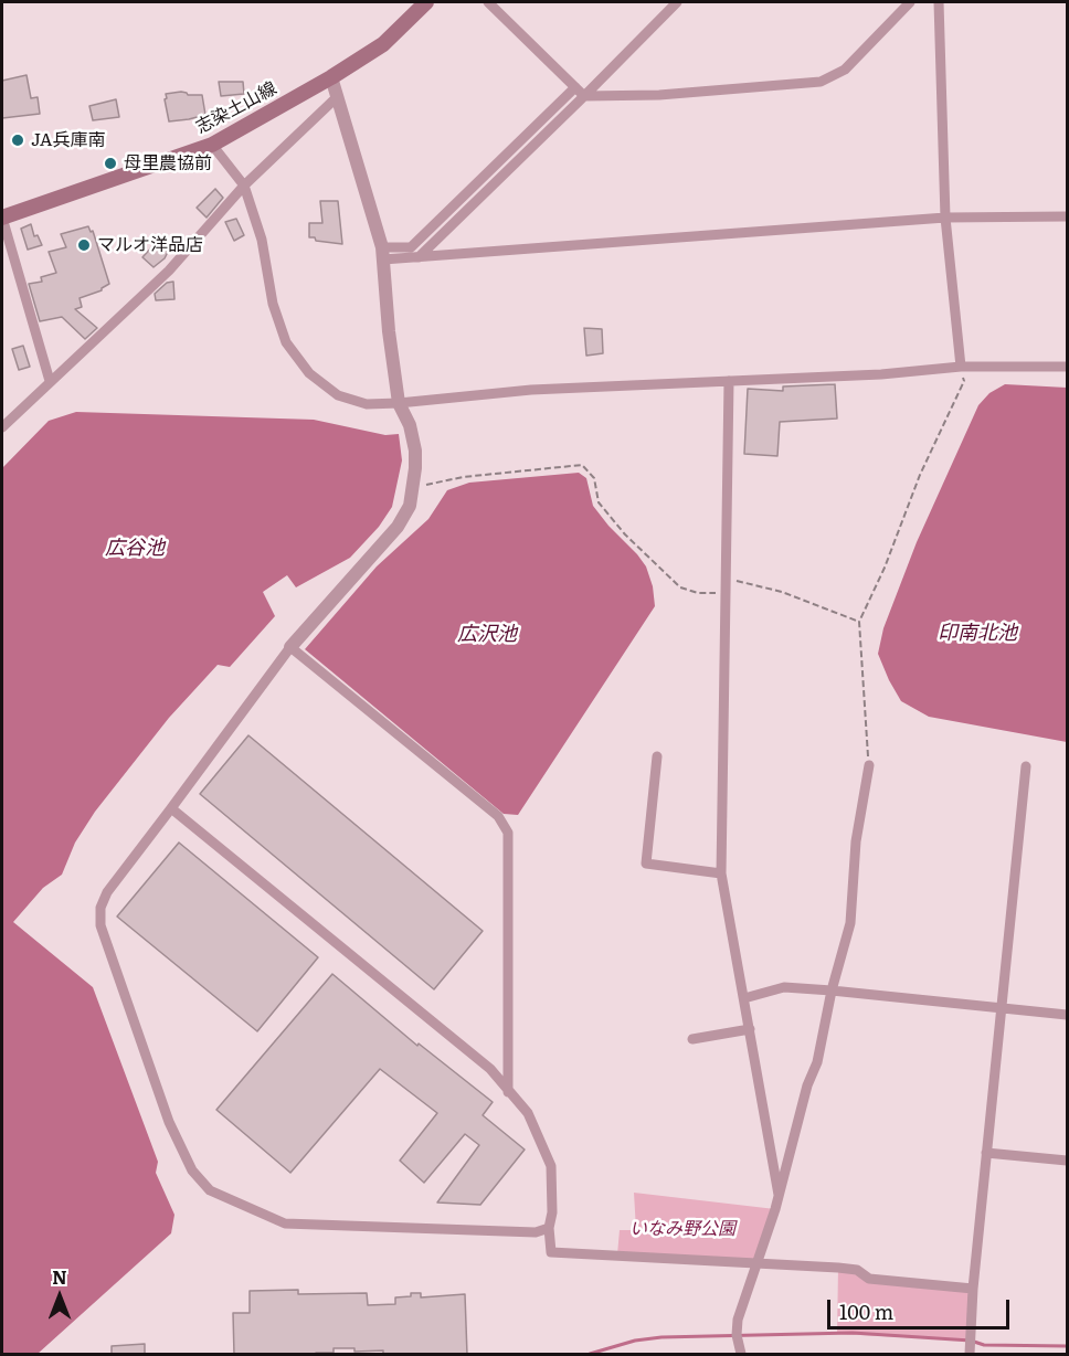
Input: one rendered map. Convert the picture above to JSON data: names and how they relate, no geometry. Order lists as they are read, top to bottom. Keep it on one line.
{"streets":{"main road":["志染土山線"]},"water":["広谷池","印南北池","広沢池"],"parks":["いなみ野公園"],"places":["JA兵庫南","母里農協前","マルオ洋品店"],"scale_bar":"100 m","north":"top"}
